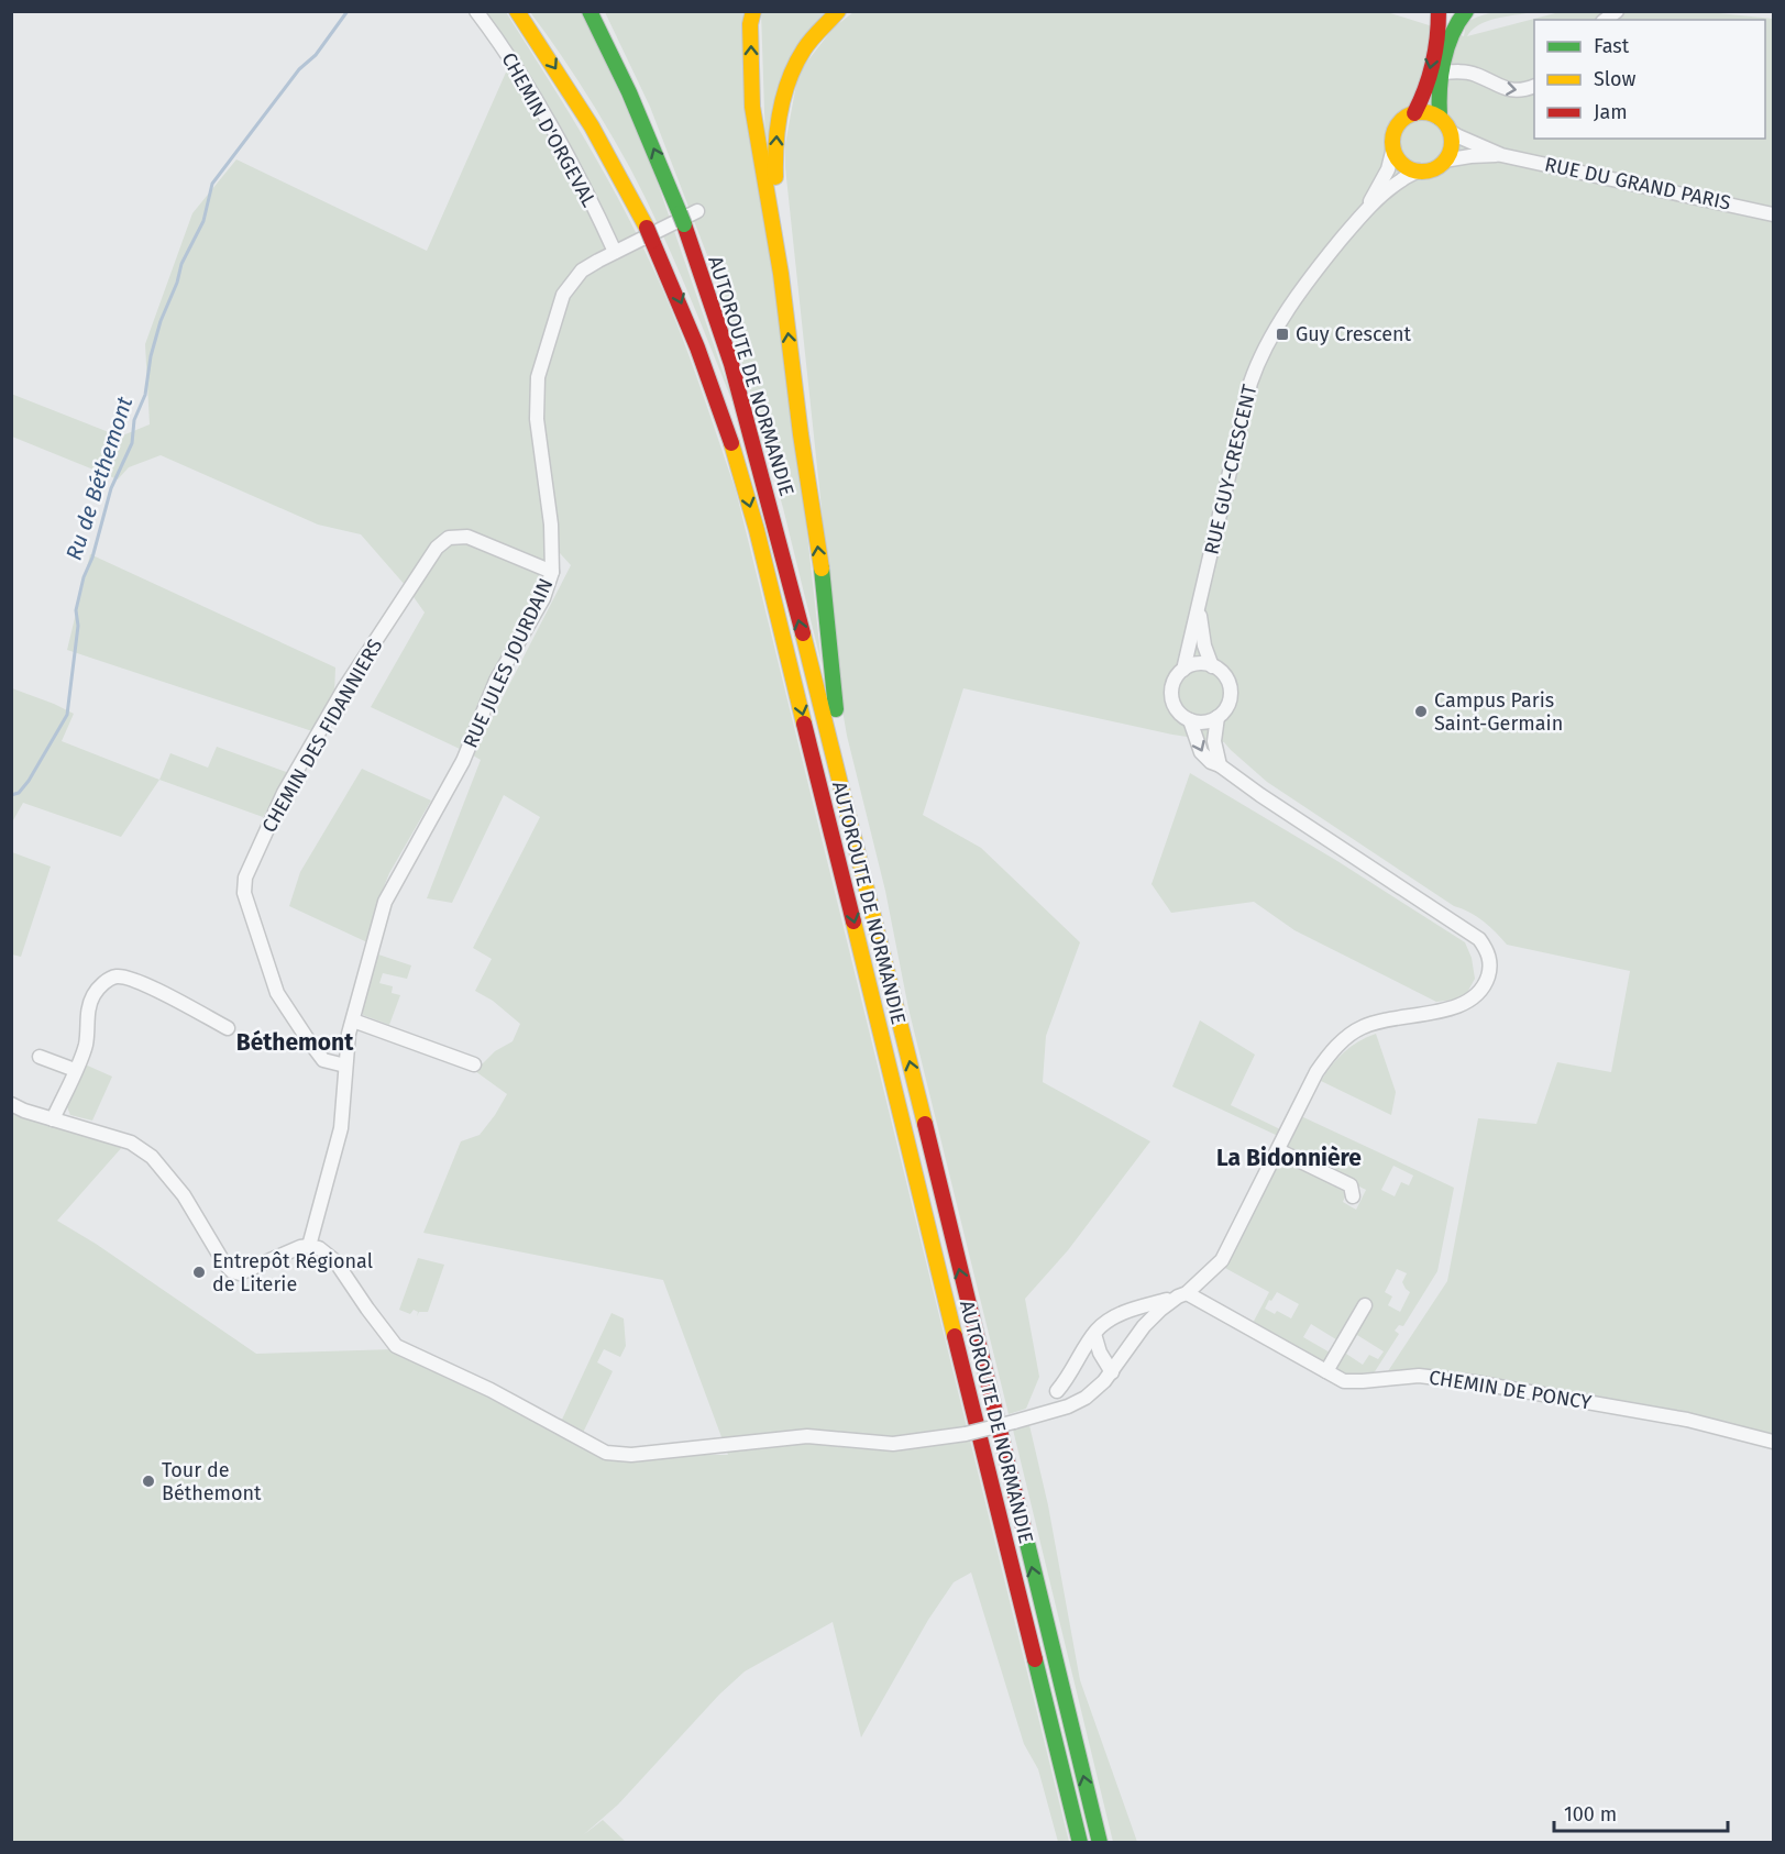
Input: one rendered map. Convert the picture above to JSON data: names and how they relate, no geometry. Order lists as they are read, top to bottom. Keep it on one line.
{"streets":{"main road":["AUTOROUTE DE NORMANDIE"],"street":["CHEMIN D'ORGEVAL","RUE DU GRAND PARIS","RUE GUY-CRESCENT","RUE JULES JOURDAIN","CHEMIN DES FIDANNIERS","CHEMIN DE PONCY"]},"crossings":[["CHEMIN D'ORGEVAL","RUE JULES JOURDAIN"],["RUE DU GRAND PARIS","RUE GUY-CRESCENT"],["RUE JULES JOURDAIN","CHEMIN DES FIDANNIERS"]],"districts":["Béthemont","La Bidonnière"],"water":["Ru de Béthemont"],"places":{"transit":["Guy Crescent"],"other":["Campus Paris Saint-Germain","Entrepôt Régional de Literie","Tour de Béthemont"]},"legend":["Fast","Slow","Jam"],"scale_bar":"100 m"}
